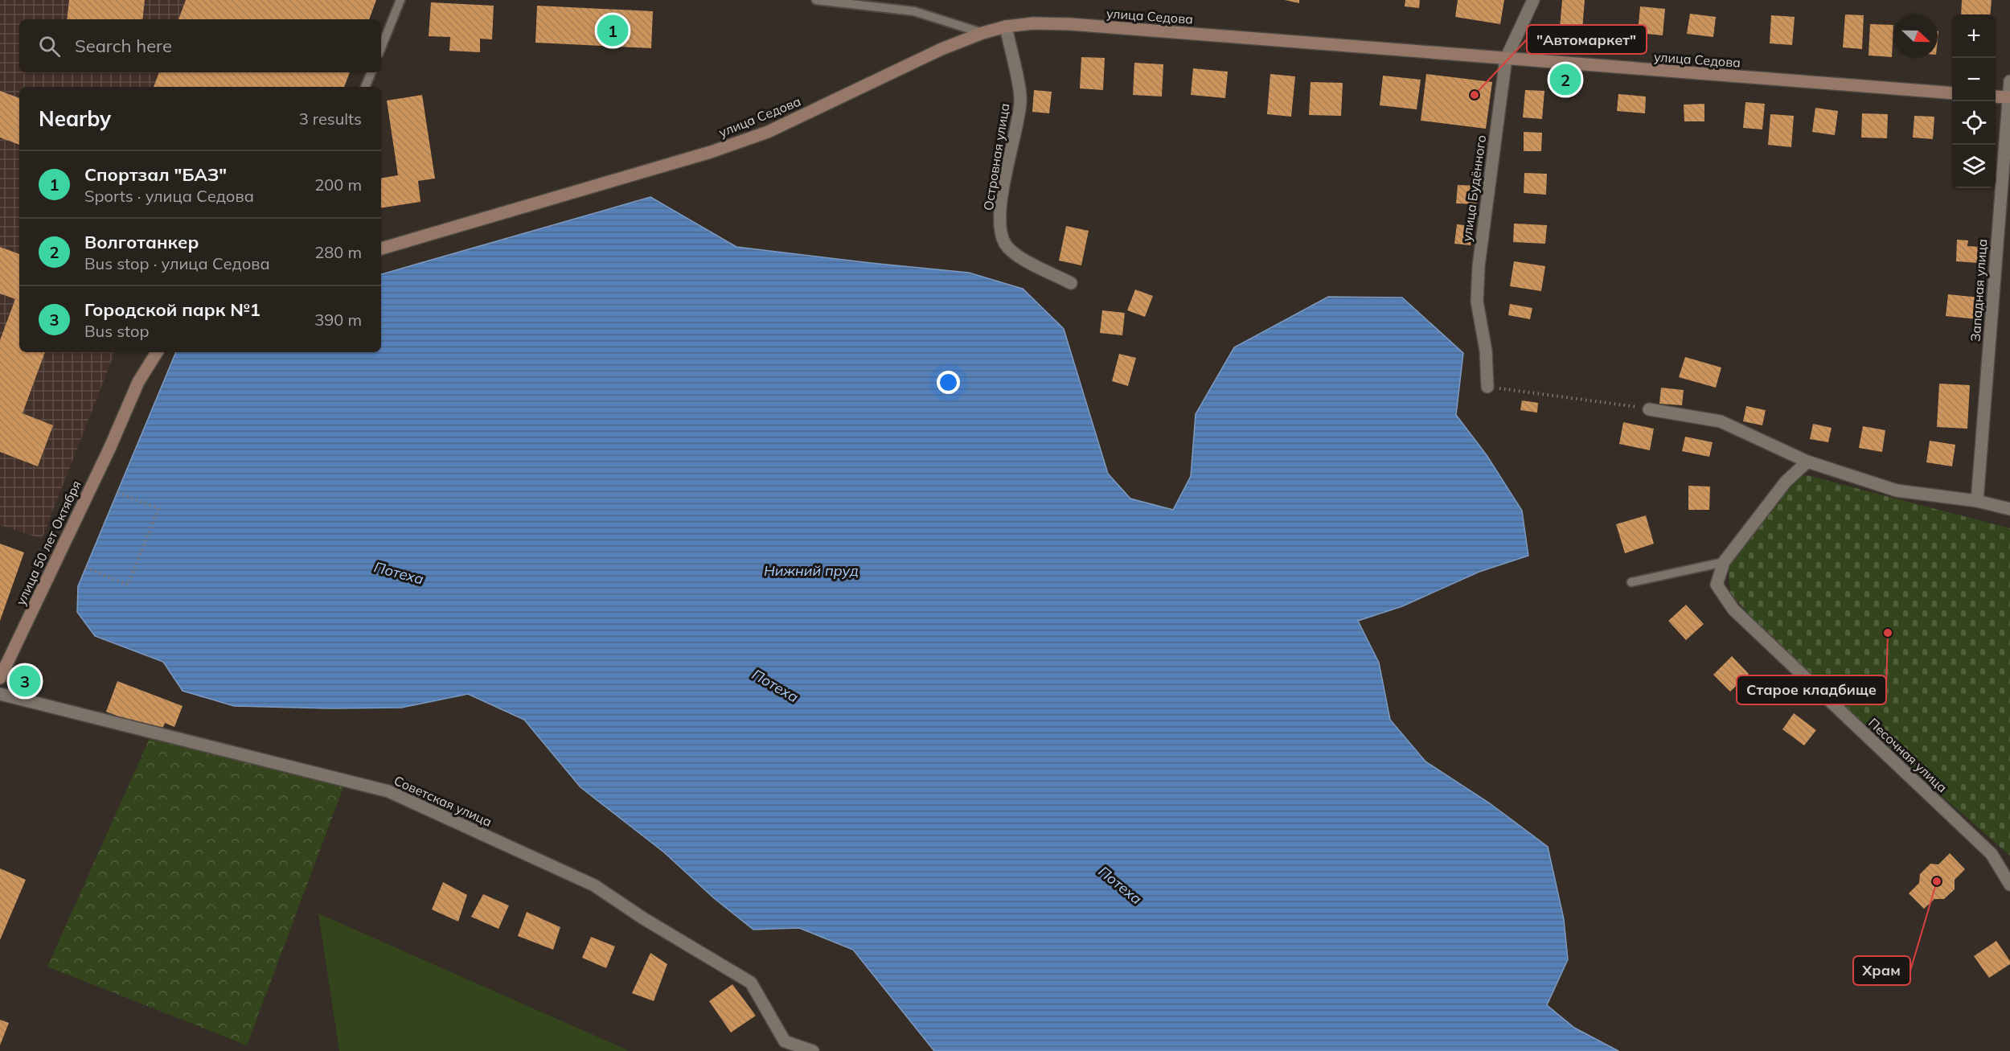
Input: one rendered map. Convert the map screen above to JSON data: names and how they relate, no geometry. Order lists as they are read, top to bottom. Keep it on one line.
{"streets":{"main road":["улица Седова","улица 50 лет Октября"],"street":["Островная улица","улица Будённого","Западная улица","Песочная улица","Советская улица"]},"crossings":[["улица Седова","Островная улица"],["улица Седова","улица Будённого"]],"water":["Нижний пруд","Потеха"],"places":["\"Автомаркет\"","Старое кладбище","Храм"],"north":"right","page":{"pins":["1","2","3"],"map_buttons":["+","−"],"search":"Search here","heading":["Nearby","3 results"],"list":[{"mark":"1","name":"Спортзал \"БАЗ\"","note":"Sports · улица Седова","value":"200 m"},{"mark":"2","name":"Волготанкер","note":"Bus stop · улица Седова","value":"280 m"},{"mark":"3","name":"Городской парк №1","note":"Bus stop","value":"390 m"}]}}
